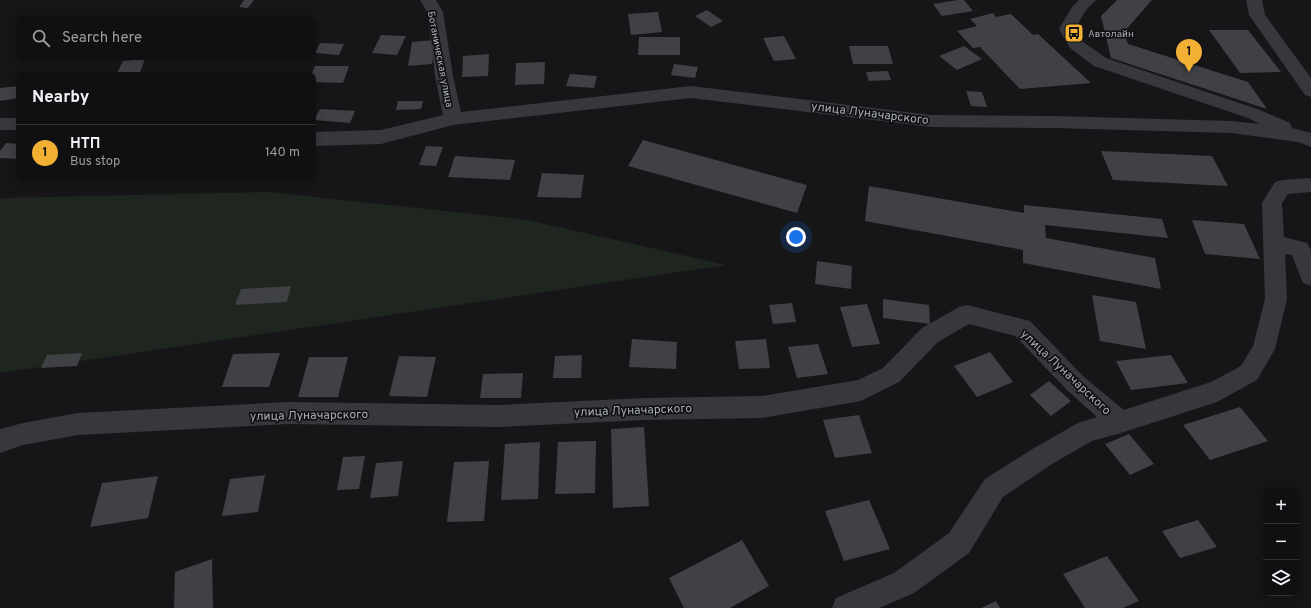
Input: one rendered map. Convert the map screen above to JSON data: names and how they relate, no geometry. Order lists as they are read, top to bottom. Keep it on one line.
{"streets":{"street":["Ботаническая улица","улица Луначарского"]},"crossings":[["Ботаническая улица","улица Луначарского"]],"places":{"bus stop":["Автолайн"]},"page":{"search":"Search here","pins":"1","heading":"Nearby","list":[{"mark":"1","name":"НТП","note":"Bus stop","value":"140 m"}],"map_buttons":["+","−"]}}
